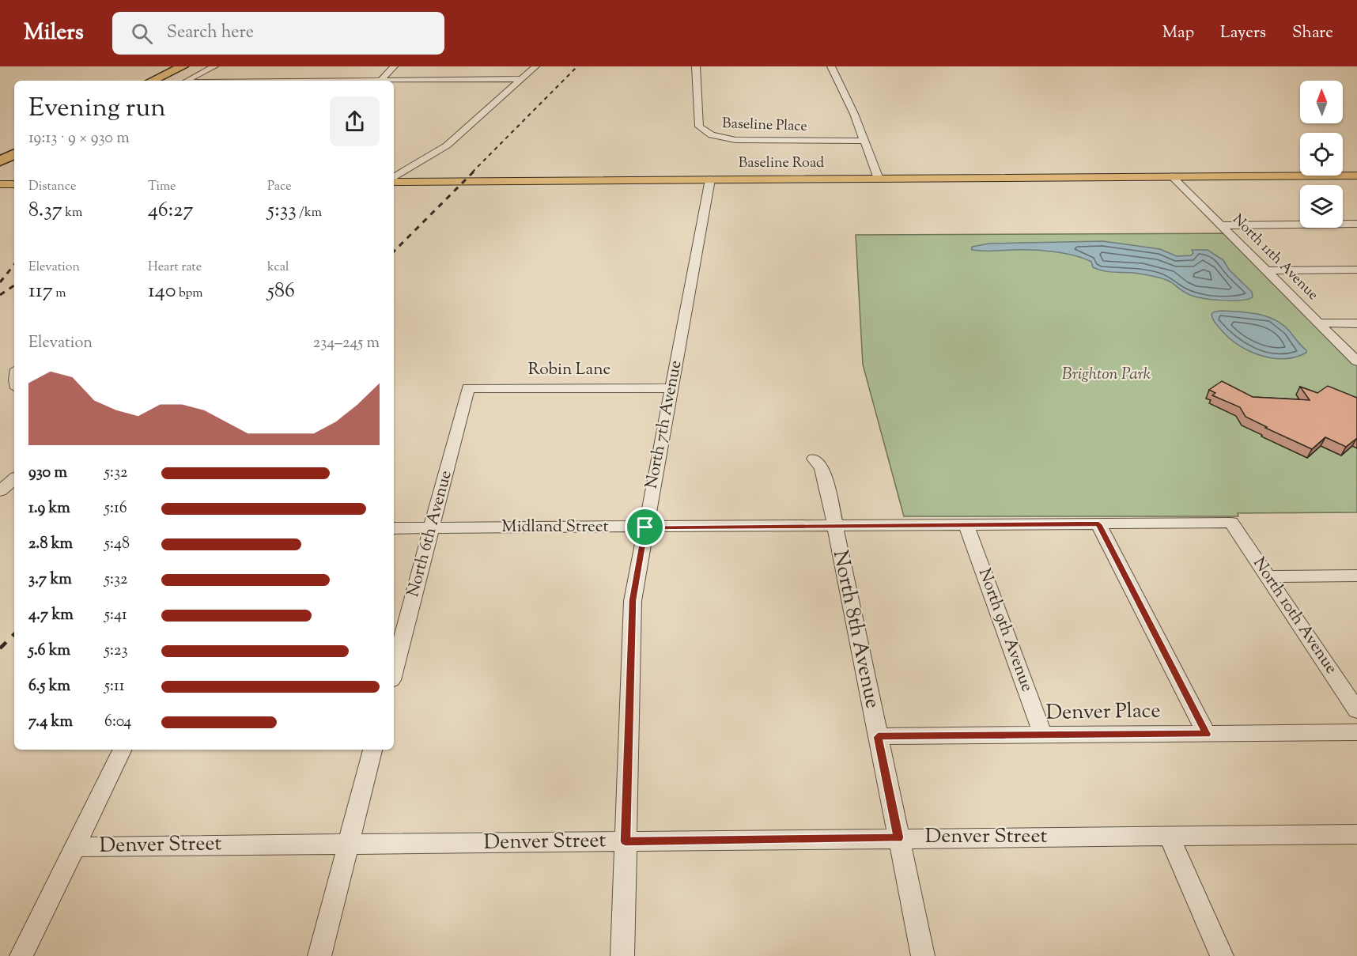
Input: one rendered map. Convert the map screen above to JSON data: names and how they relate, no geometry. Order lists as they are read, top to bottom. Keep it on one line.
{"streets":{"main road":["Baseline Road"],"street":["Baseline Place","North 11th Avenue","Robin Lane","North 7th Avenue","Midland Street","North 6th Avenue","North 10th Avenue","North 8th Avenue","North 9th Avenue","Denver Place","Denver Street"]},"crossings":[["Baseline Road","North 11th Avenue"],["Baseline Road","North 7th Avenue"],["Robin Lane","North 7th Avenue"],["Robin Lane","North 6th Avenue"],["North 7th Avenue","Midland Street"],["North 7th Avenue","Denver Street"],["Midland Street","North 6th Avenue"],["Midland Street","North 10th Avenue"],["Midland Street","North 8th Avenue"],["Midland Street","North 9th Avenue"],["North 8th Avenue","Denver Place"],["North 8th Avenue","Denver Street"],["North 9th Avenue","Denver Place"]],"parks":["Brighton Park"],"north":"top","page":{"header":"Milers","search":"Search here","nav":["Map","Layers","Share"],"heading":["Evening run","19:13 · 9 × 930 m"],"stats":[["Distance","8.37 km"],["Time","46:27"],["Pace","5:33 /km"],["Elevation","117 m"],["Heart rate","140 bpm"],["kcal","586"]],"chart":["Elevation","234–245 m"],"list":[{"name":"930 m","note":"5:32"},{"name":"1.9 km","note":"5:16"},{"name":"2.8 km","note":"5:48"},{"name":"3.7 km","note":"5:32"},{"name":"4.7 km","note":"5:41"},{"name":"5.6 km","note":"5:23"},{"name":"6.5 km","note":"5:11"},{"name":"7.4 km","note":"6:04"}]}}
